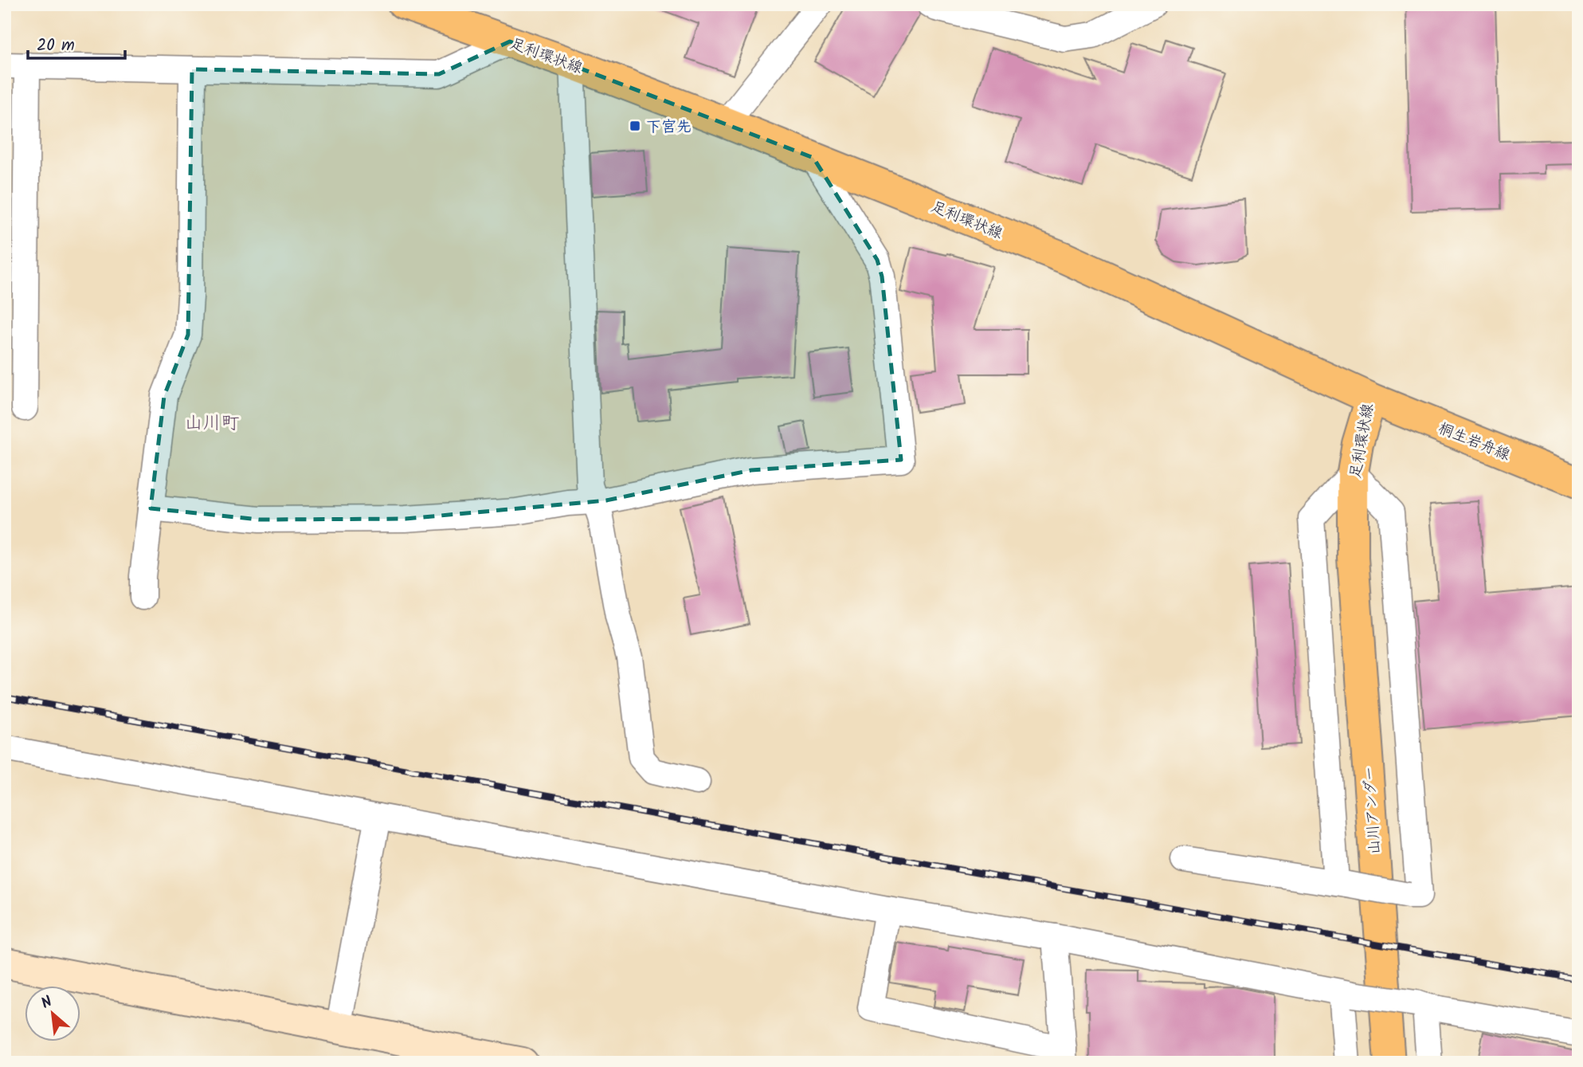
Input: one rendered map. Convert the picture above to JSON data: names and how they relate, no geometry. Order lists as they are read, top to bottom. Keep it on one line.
{"streets":{"main road":["足利環状線","桐生岩舟線","山川アンダー"]},"crossings":[["足利環状線","桐生岩舟線"],["足利環状線","山川アンダー"]],"districts":["山川町"],"places":{"transit":["下宮先"]},"scale_bar":"20 m","north":"top left"}
